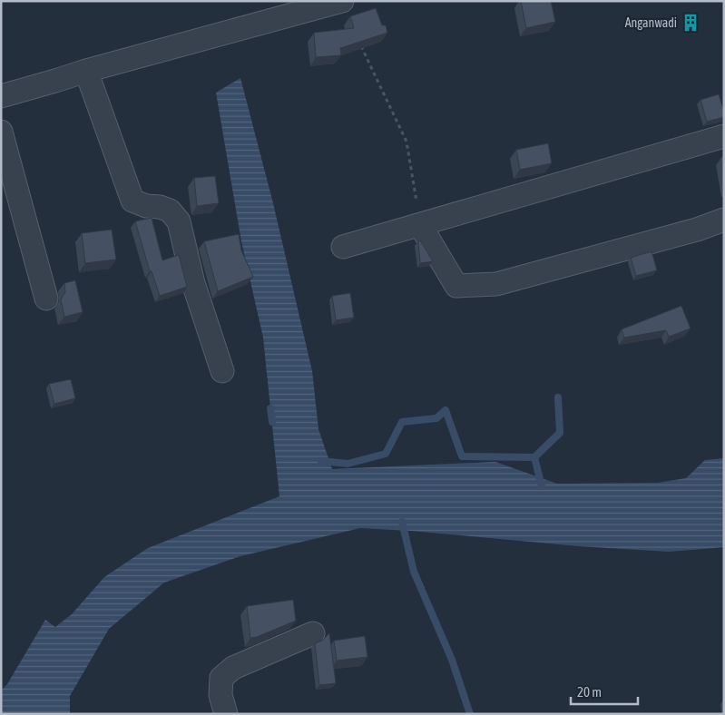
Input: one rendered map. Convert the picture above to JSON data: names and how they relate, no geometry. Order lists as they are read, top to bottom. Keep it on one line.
{"places":{"building":["Anganwadi"]},"scale_bar":"20 m"}
